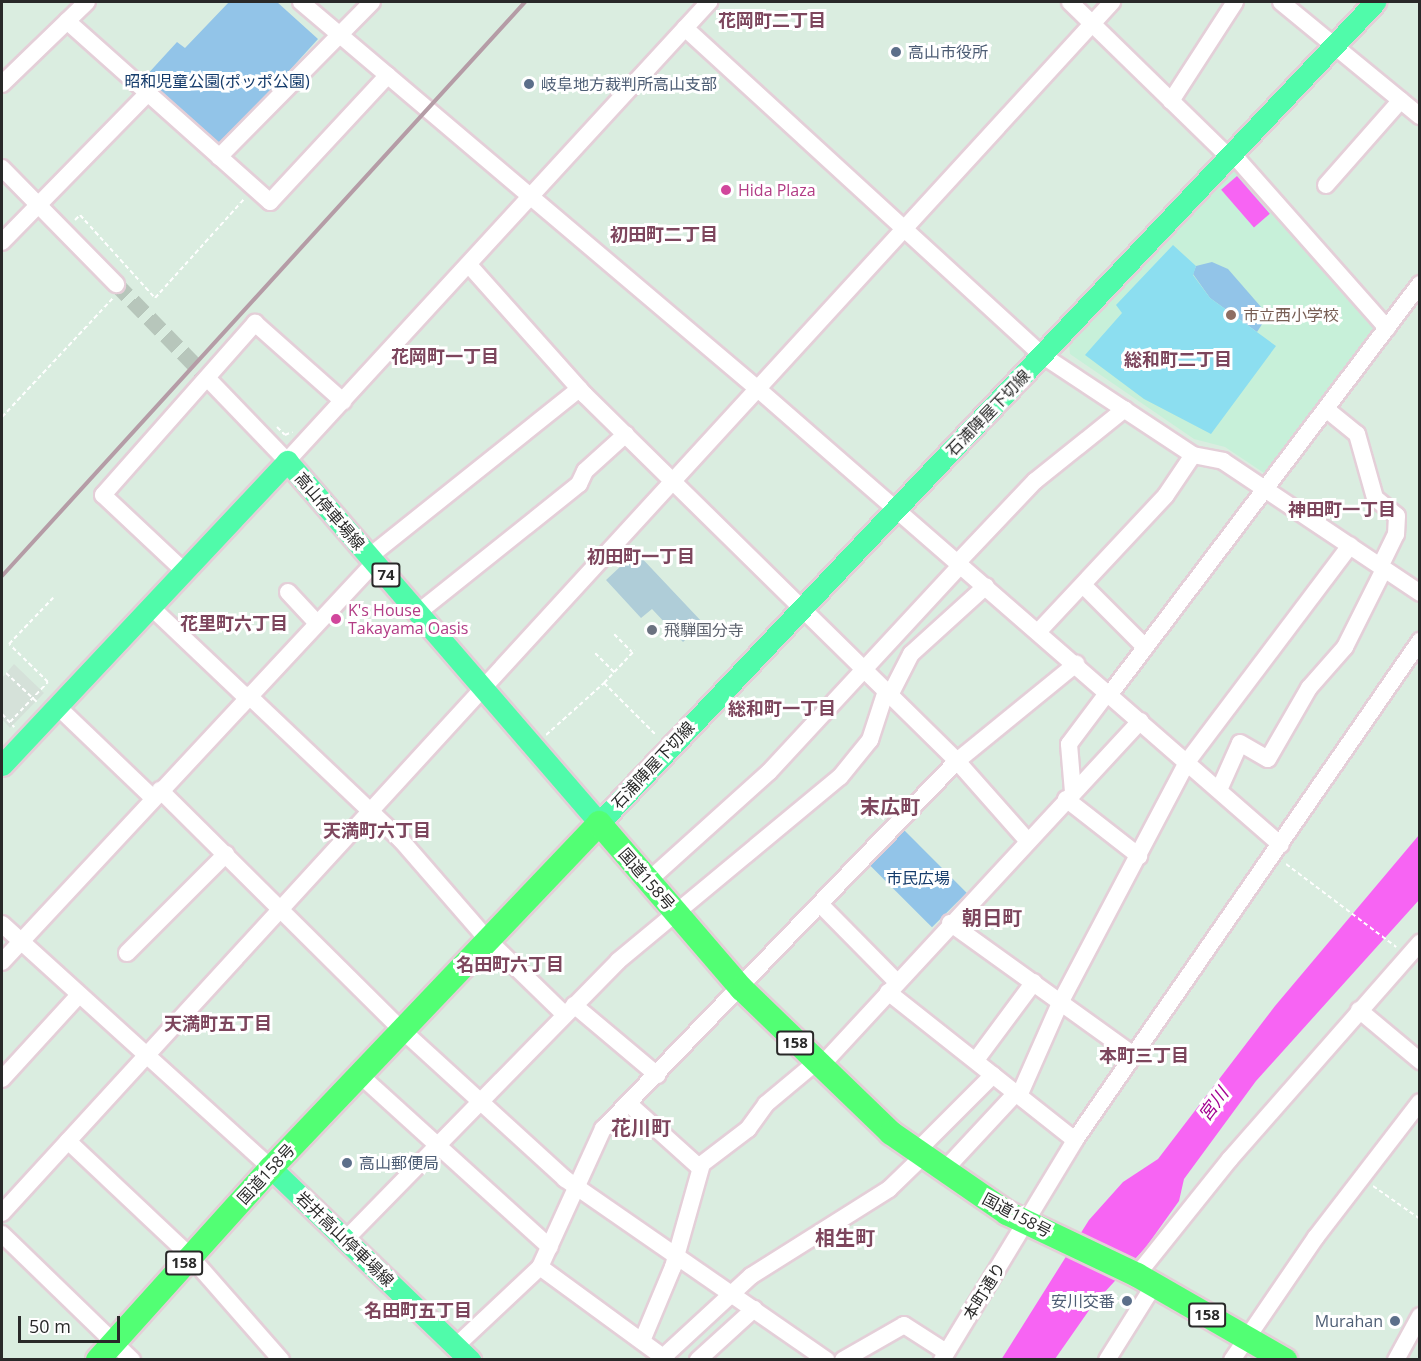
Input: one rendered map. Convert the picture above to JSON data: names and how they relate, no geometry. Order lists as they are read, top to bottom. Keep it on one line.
{"streets":{"highway":["国道158号","158"],"main road":["石浦陣屋下切線","高山停車場線","74","岩井高山停車場線"],"street":["本町通り"]},"crossings":[["石浦陣屋下切線","高山停車場線"],["石浦陣屋下切線","国道158号"],["高山停車場線","国道158号"],["国道158号","岩井高山停車場線"],["国道158号","本町通り"]],"districts":["花岡町二丁目","初田町二丁目","花岡町一丁目","総和町二丁目","神田町一丁目","初田町一丁目","花里町六丁目","総和町一丁目","末広町","天満町六丁目","朝日町","名田町六丁目","天満町五丁目","本町三丁目","花川町","相生町","名田町五丁目"],"water":["宮川"],"parks":["昭和児童公園(ポッポ公園)","市民広場"],"places":["高山市役所","岐阜地方裁判所高山支部","Hida Plaza","市立西小学校","K's House Takayama Oasis","飛騨国分寺","高山郵便局","安川交番","Murahan"],"scale_bar":"50 m"}
